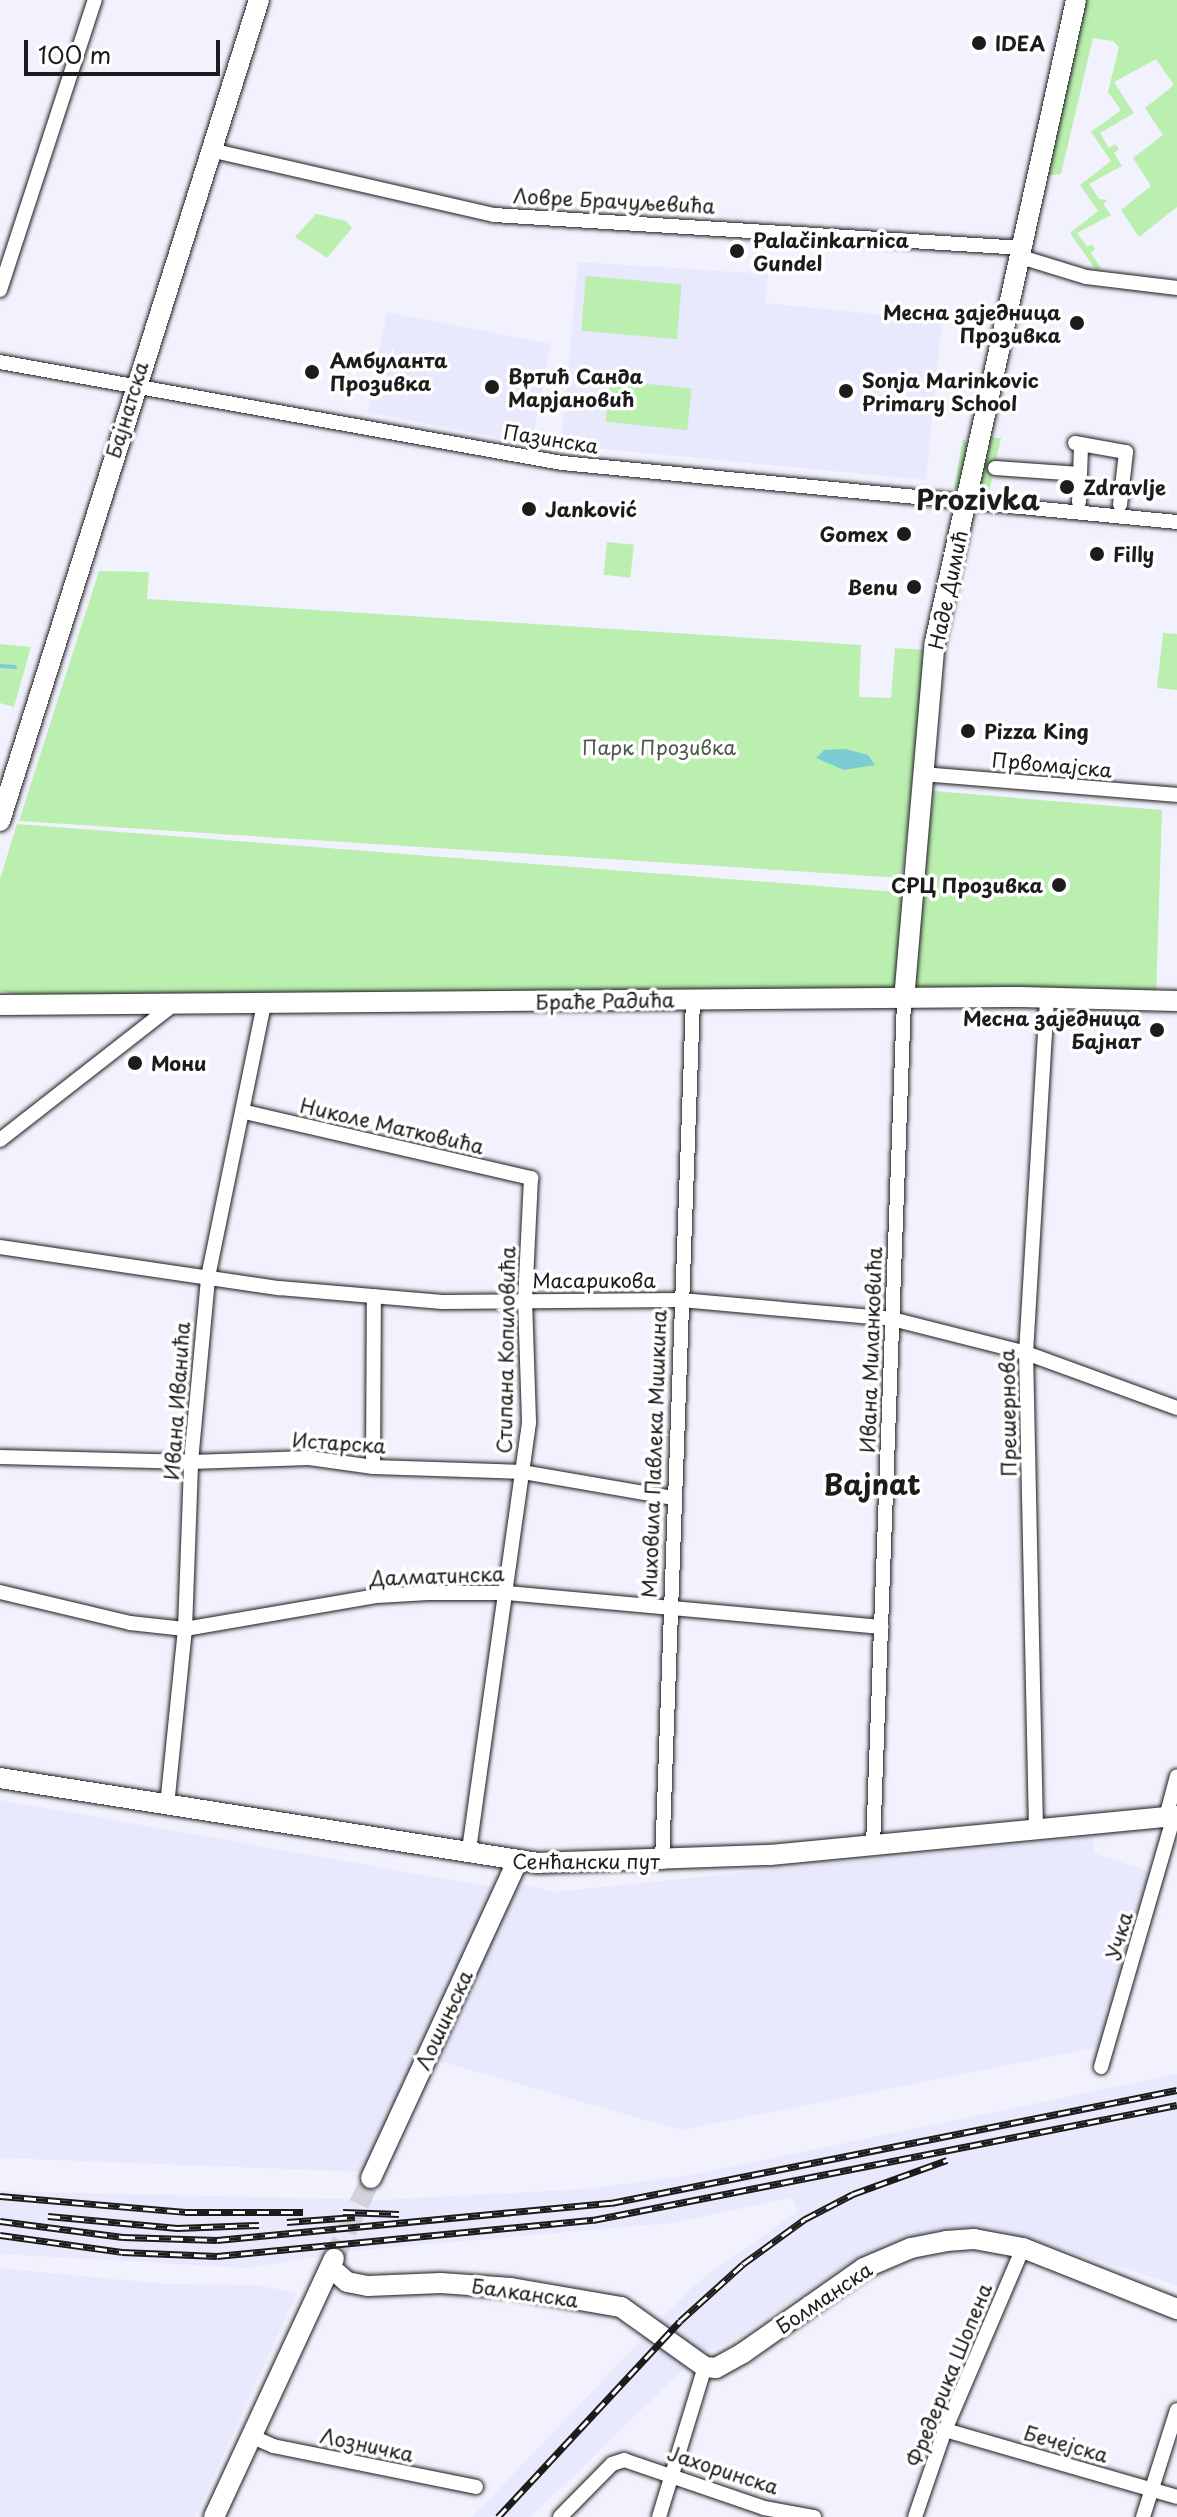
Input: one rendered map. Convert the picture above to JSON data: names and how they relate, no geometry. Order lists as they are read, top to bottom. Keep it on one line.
{"streets":{"street":["Ловре Брачуљевића","Бајнатска","Пазинска","Наде Димић","Првомајска","Браће Радића","Николе Матковића","Масарикова","Стипана Копиловића","Ивана Миланковића","Ивана Иванића","Прешернова","Истарска","Миховила Павлека Мишкина","Далматинска","Сенћански пут","Учка","Лошињска","Балканска","Болманска","Фредерика Шопена","Бечејска","Лозничка","Јахоринска"]},"crossings":[["Ловре Брачуљевића","Бајнатска"],["Ловре Брачуљевића","Наде Димић"],["Бајнатска","Пазинска"],["Пазинска","Наде Димић"],["Наде Димић","Првомајска"],["Наде Димић","Браће Радића"],["Наде Димић","Ивана Миланковића"],["Браће Радића","Ивана Миланковића"],["Браће Радића","Ивана Иванића"],["Браће Радића","Прешернова"],["Браће Радића","Миховила Павлека Мишкина"],["Николе Матковића","Стипана Копиловића"],["Николе Матковића","Ивана Иванића"],["Масарикова","Стипана Копиловића"],["Масарикова","Ивана Миланковића"],["Масарикова","Ивана Иванића"],["Масарикова","Прешернова"],["Масарикова","Миховила Павлека Мишкина"],["Стипана Копиловића","Истарска"],["Стипана Копиловића","Далматинска"],["Стипана Копиловића","Сенћански пут"],["Ивана Миланковића","Далматинска"],["Ивана Миланковића","Сенћански пут"],["Ивана Иванића","Истарска"],["Ивана Иванића","Далматинска"],["Ивана Иванића","Сенћански пут"],["Прешернова","Сенћански пут"],["Истарска","Миховила Павлека Мишкина"],["Миховила Павлека Мишкина","Далматинска"],["Миховила Павлека Мишкина","Сенћански пут"],["Сенћански пут","Учка"],["Сенћански пут","Лошињска"],["Балканска","Болманска"],["Балканска","Лозничка"],["Болманска","Фредерика Шопена"],["Фредерика Шопена","Бечејска"]],"districts":["Prozivka","Bajnat"],"parks":["Парк Прозивка"],"places":["IDEA","Palačinkarnica Gundel","Месна заједница Прозивка","Амбуланта Прозивка","Вртић Санда Марјановић","Sonja Marinkovic Primary School","Zdravlje","Janković","Gomex","Filly","Benu","Pizza King","СРЦ Прозивка","Месна заједница Бајнат","Мони"],"scale_bar":"100 m"}
